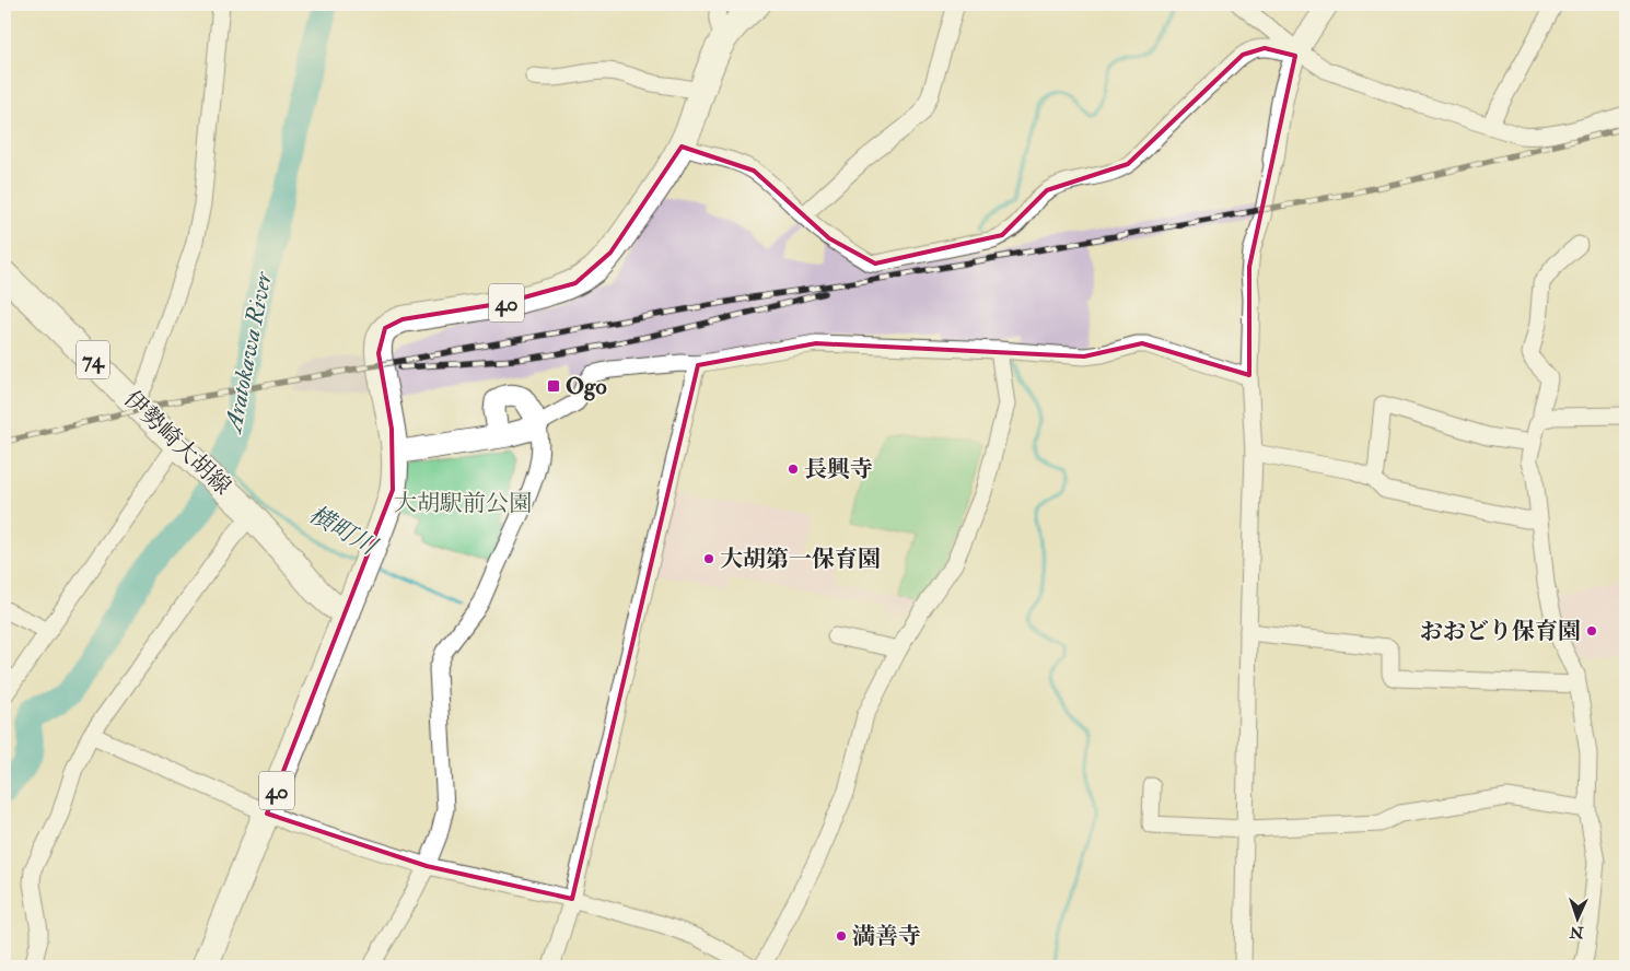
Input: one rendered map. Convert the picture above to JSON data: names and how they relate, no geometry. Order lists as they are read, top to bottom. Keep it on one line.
{"streets":{"main road":["40","74","伊勢崎大胡線"]},"crossings":[["40","伊勢崎大胡線"]],"water":["Aratokawa River","横町川"],"parks":["大胡駅前公園"],"places":{"transit":["Ogo"],"other":["長興寺","大胡第一保育園","おおどり保育園","満善寺"]},"north":"bottom"}
